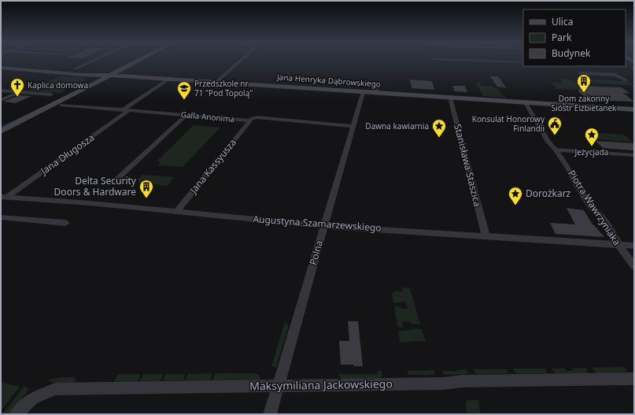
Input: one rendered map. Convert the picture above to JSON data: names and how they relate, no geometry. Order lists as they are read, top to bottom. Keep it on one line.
{"streets":{"street":["Jana Henryka Dąbrowskiego","Galla Anonima","Jana Długosza","Stanisława Staszica","Jana Kassyusza","Piotra Wawrzyniaka","Augustyna Szamarzewskiego","Polna","Maksymiliana Jackowskiego"]},"crossings":[["Jana Henryka Dąbrowskiego","Jana Długosza"],["Jana Henryka Dąbrowskiego","Stanisława Staszica"],["Jana Henryka Dąbrowskiego","Piotra Wawrzyniaka"],["Jana Henryka Dąbrowskiego","Polna"],["Galla Anonima","Jana Długosza"],["Galla Anonima","Jana Kassyusza"],["Galla Anonima","Polna"],["Jana Długosza","Augustyna Szamarzewskiego"],["Stanisława Staszica","Augustyna Szamarzewskiego"],["Jana Kassyusza","Augustyna Szamarzewskiego"],["Piotra Wawrzyniaka","Augustyna Szamarzewskiego"],["Augustyna Szamarzewskiego","Polna"],["Polna","Maksymiliana Jackowskiego"]],"places":{"building":["Dom zakonny Sióstr Elżbietanek","Delta Security Doors & Hardware"],"church":["Kaplica domowa"],"school or university":["Przedszkole nr 71 \"Pod Topolą\""],"public building":["Konsulat Honorowy Finlandii"],"place":["Dawna kawiarnia","Jeżycjada","Dorożkarz"]},"legend":["Ulica","Park","Budynek"]}
